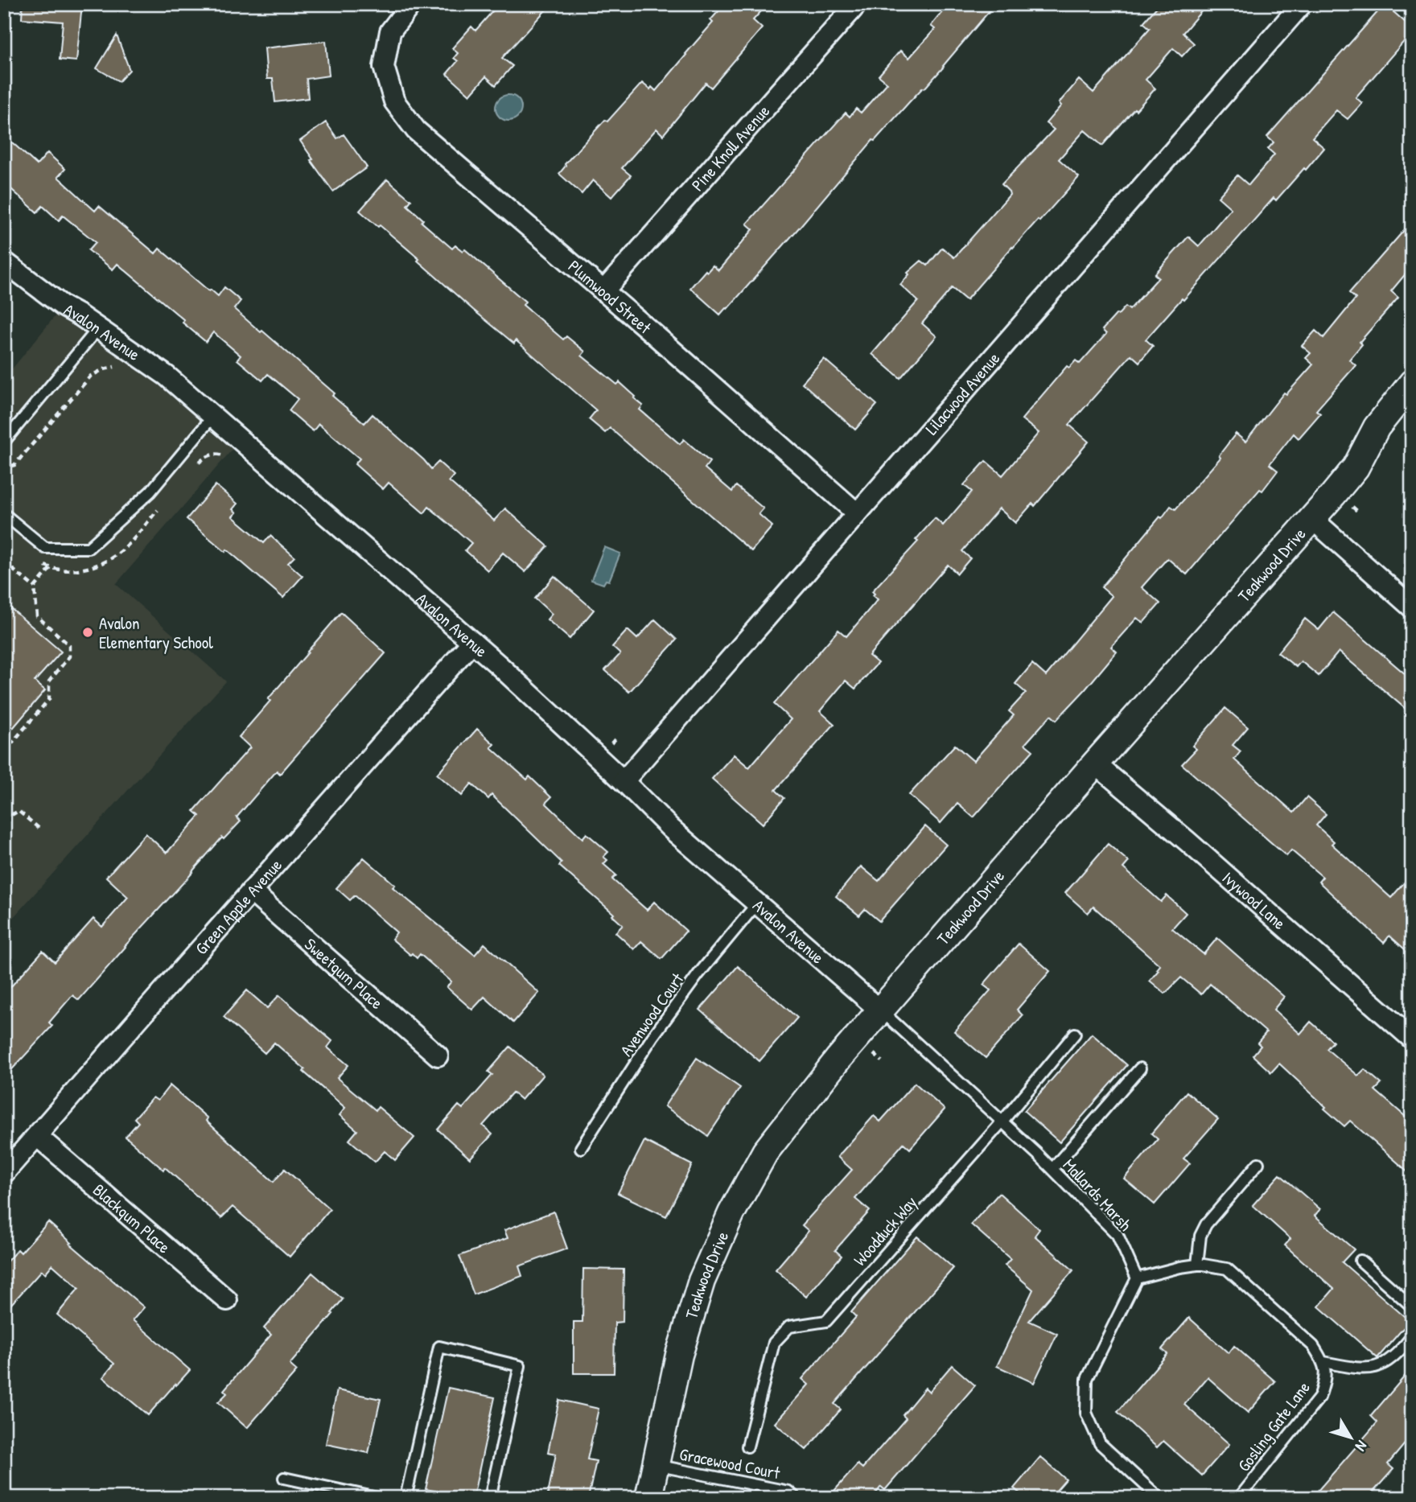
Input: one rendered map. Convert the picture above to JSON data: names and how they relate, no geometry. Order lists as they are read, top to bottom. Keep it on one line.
{"streets":{"street":["Pine Knoll Avenue","Plumwood Street","Avalon Avenue","Lilacwood Avenue","Teakwood Drive","Ivywood Lane","Green Apple Avenue","Sweetgum Place","Blackgum Place"],"lane":["Avenwood Court","Mallards Marsh","Woodduck Way","Gosling Gate Lane","Gracewood Court"]},"crossings":[["Pine Knoll Avenue","Plumwood Street"],["Plumwood Street","Lilacwood Avenue"],["Avalon Avenue","Lilacwood Avenue"],["Avalon Avenue","Teakwood Drive"],["Avalon Avenue","Green Apple Avenue"],["Avalon Avenue","Avenwood Court"],["Avalon Avenue","Mallards Marsh"],["Teakwood Drive","Ivywood Lane"],["Teakwood Drive","Mallards Marsh"],["Teakwood Drive","Gracewood Court"],["Green Apple Avenue","Sweetgum Place"],["Green Apple Avenue","Blackgum Place"],["Mallards Marsh","Woodduck Way"]],"places":["Avalon Elementary School"],"north":"bottom right"}
